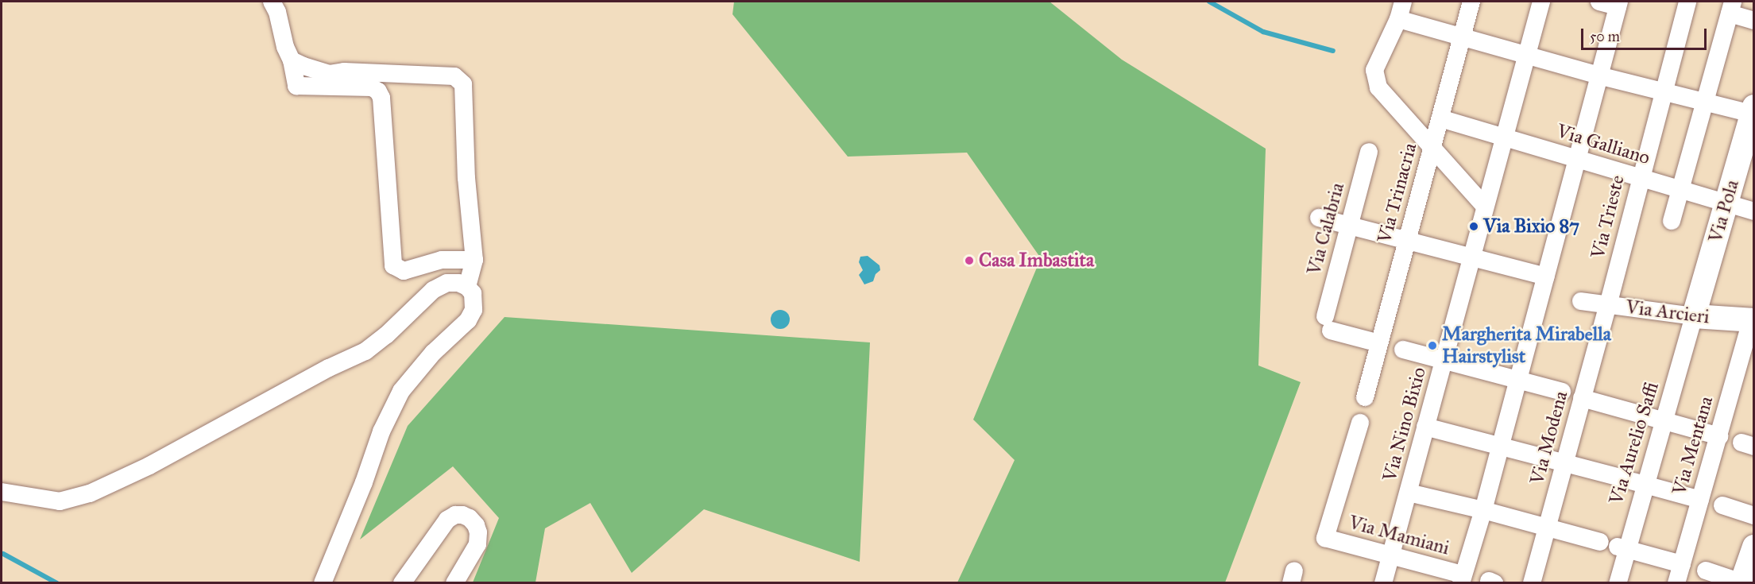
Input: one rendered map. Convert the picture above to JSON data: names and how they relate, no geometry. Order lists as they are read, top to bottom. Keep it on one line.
{"streets":{"main road":["Via Pola","Via Arcieri"],"street":["Via Galliano","Via Trinacria","Via Trieste","Via Calabria","Via Nino Bixio","Via Modena","Via Aurelio Saffi","Via Mentana","Via Mamiani"]},"crossings":[["Via Galliano","Via Trinacria"],["Via Galliano","Via Pola"],["Via Galliano","Via Trieste"],["Via Galliano","Via Nino Bixio"],["Via Trinacria","Via Calabria"],["Via Pola","Via Arcieri"],["Via Pola","Via Aurelio Saffi"],["Via Trieste","Via Arcieri"],["Via Trieste","Via Modena"],["Via Arcieri","Via Modena"],["Via Arcieri","Via Aurelio Saffi"],["Via Arcieri","Via Mentana"],["Via Nino Bixio","Via Mamiani"]],"places":["Via Bixio 87","Casa Imbastita","Margherita Mirabella Hairstylist"],"scale_bar":"50 m"}
